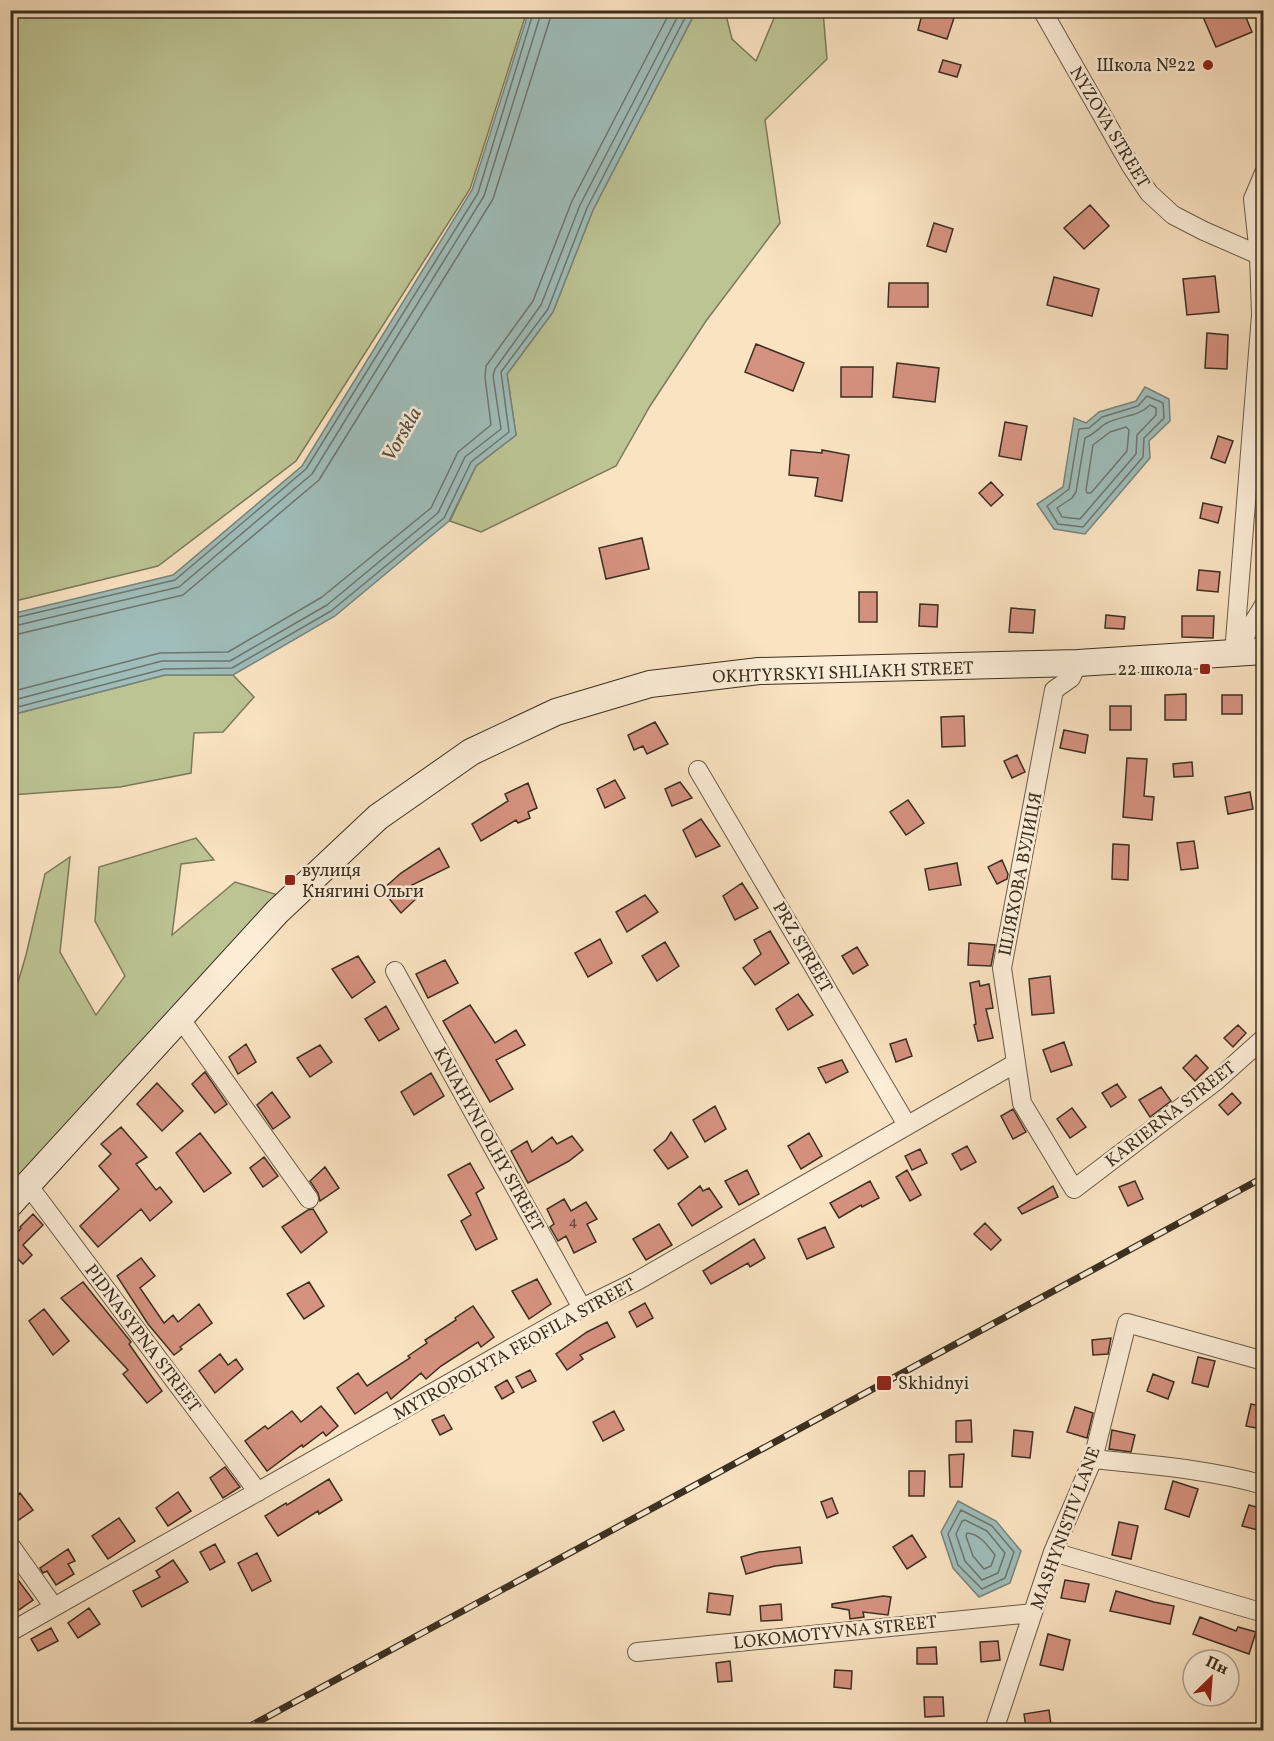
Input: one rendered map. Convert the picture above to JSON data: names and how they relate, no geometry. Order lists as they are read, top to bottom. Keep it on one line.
{"streets":{"main road":["OKHTYRSKYI SHLIAKH STREET"],"street":["NYZOVA STREET","ШЛЯХОВА ВУЛИЦЯ","PRZ STREET","KARIERNA STREET","KNIAHYNI OLHY STREET","PIDNASYPNA STREET","MYTROPOLYTA FEOFILA STREET","MASHYNISTIV LANE","LOKOMOTYVNA STREET"]},"crossings":[["OKHTYRSKYI SHLIAKH STREET","ШЛЯХОВА ВУЛИЦЯ"],["OKHTYRSKYI SHLIAKH STREET","PIDNASYPNA STREET"],["ШЛЯХОВА ВУЛИЦЯ","KARIERNA STREET"],["ШЛЯХОВА ВУЛИЦЯ","MYTROPOLYTA FEOFILA STREET"],["PRZ STREET","MYTROPOLYTA FEOFILA STREET"],["KNIAHYNI OLHY STREET","MYTROPOLYTA FEOFILA STREET"],["PIDNASYPNA STREET","MYTROPOLYTA FEOFILA STREET"],["MASHYNISTIV LANE","LOKOMOTYVNA STREET"]],"water":["Vorskla"],"places":{"other":["Школа №22"],"transit":["22 школа","вулиця Княгині Ольги","Skhidnyi"]},"house_numbers":["4"],"north":"top right"}
